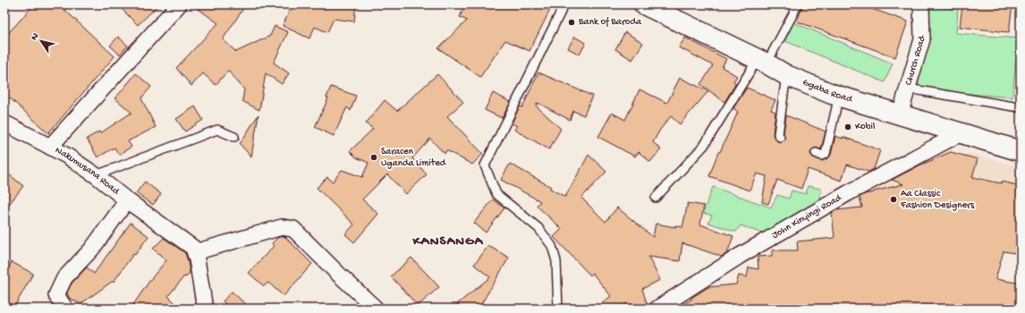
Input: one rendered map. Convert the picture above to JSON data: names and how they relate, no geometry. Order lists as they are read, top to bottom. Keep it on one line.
{"streets":{"main road":["Ggaba Road"],"street":["Church Road","Nakumusana Road","John Kinyingi Road"]},"crossings":[["Church Road","Ggaba Road"],["Ggaba Road","John Kinyingi Road"]],"districts":["KANSANGA"],"places":["Bank of Baroda","Kobil","Saracen Uganda Limited","Aa Classic Fashion Designers"],"north":"top left"}
